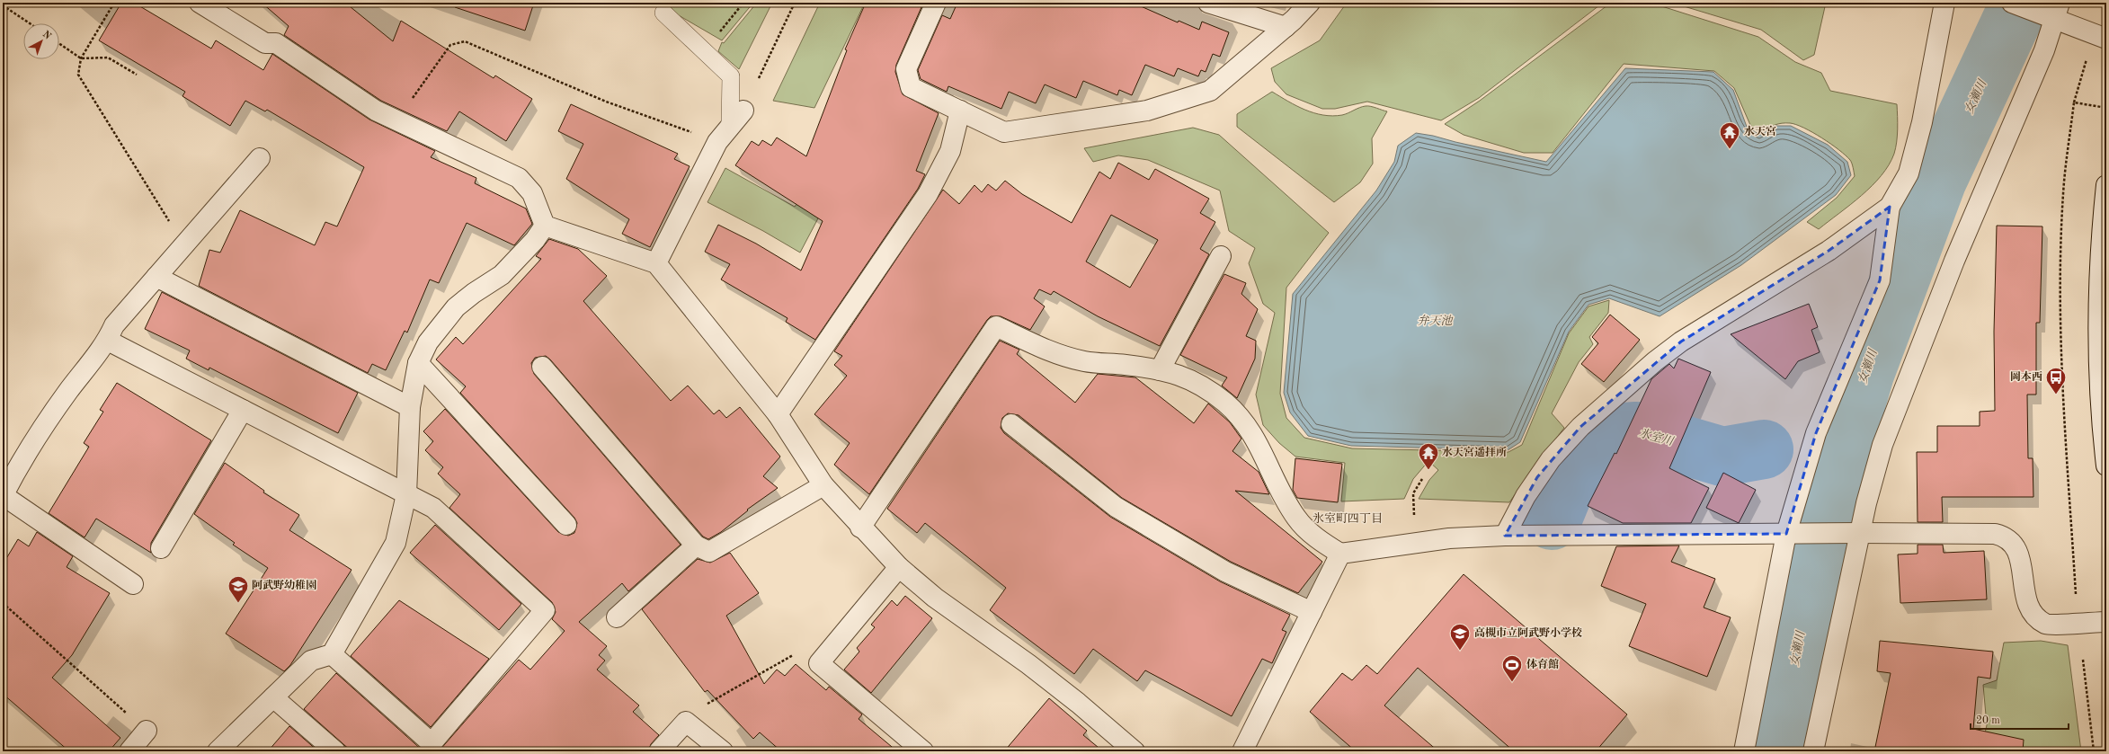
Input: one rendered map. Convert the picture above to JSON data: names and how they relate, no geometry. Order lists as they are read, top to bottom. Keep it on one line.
{"districts":["氷室町四丁目"],"water":["女瀬川","弁天池","氷室川"],"places":{"temple":["水天宮","水天宮遥拝所"],"bus stop":["岡本西"],"school or university":["阿武野幼稚園","高槻市立阿武野小学校"],"sports":["体育館"]},"scale_bar":"20 m","north":"top right"}
